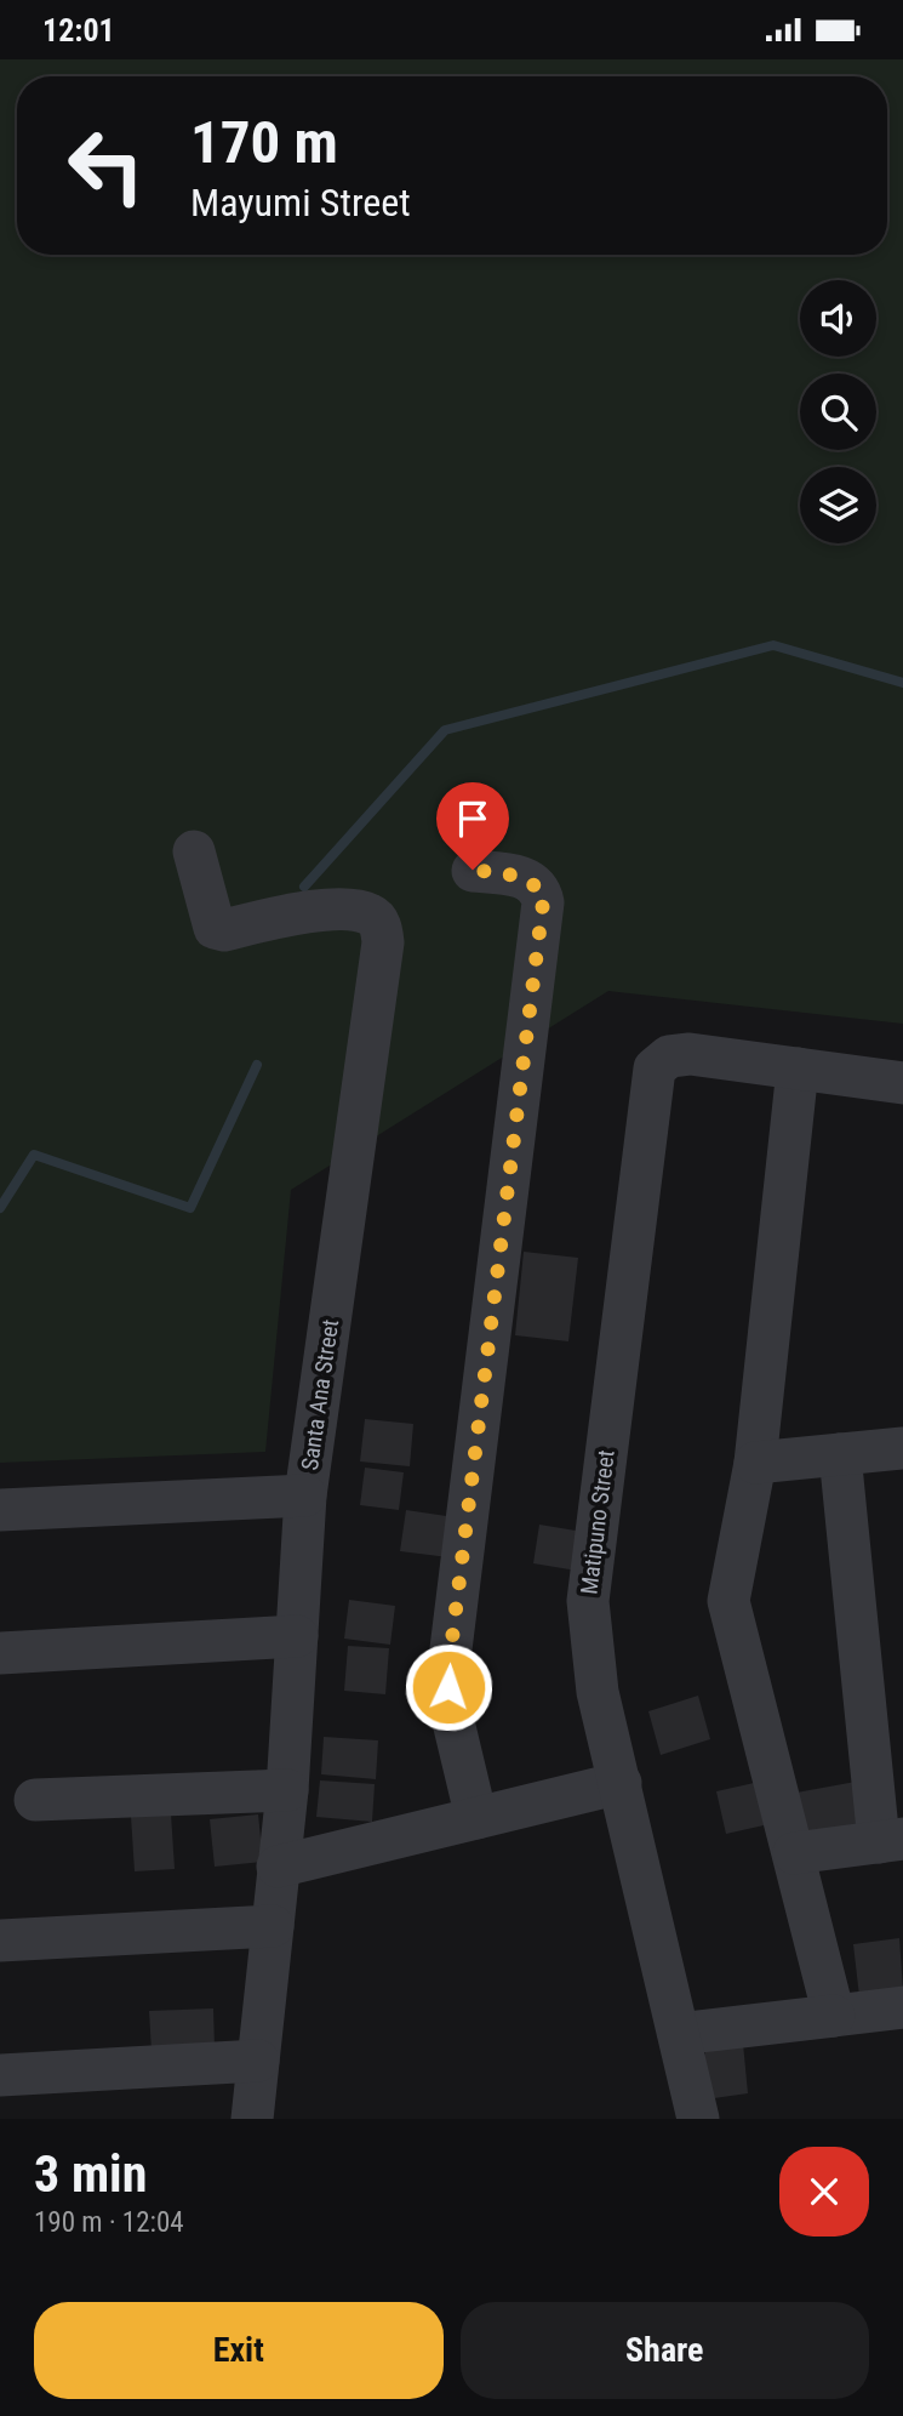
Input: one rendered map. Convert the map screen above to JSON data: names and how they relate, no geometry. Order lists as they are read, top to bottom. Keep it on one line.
{"streets":{"street":["Santa Ana Street","Matipuno Street"]},"page":{"status":"12:01","turn":["170 m","Mayumi Street"],"heading":["3 min","190 m · 12:04"],"buttons":["Exit","Share"]}}
